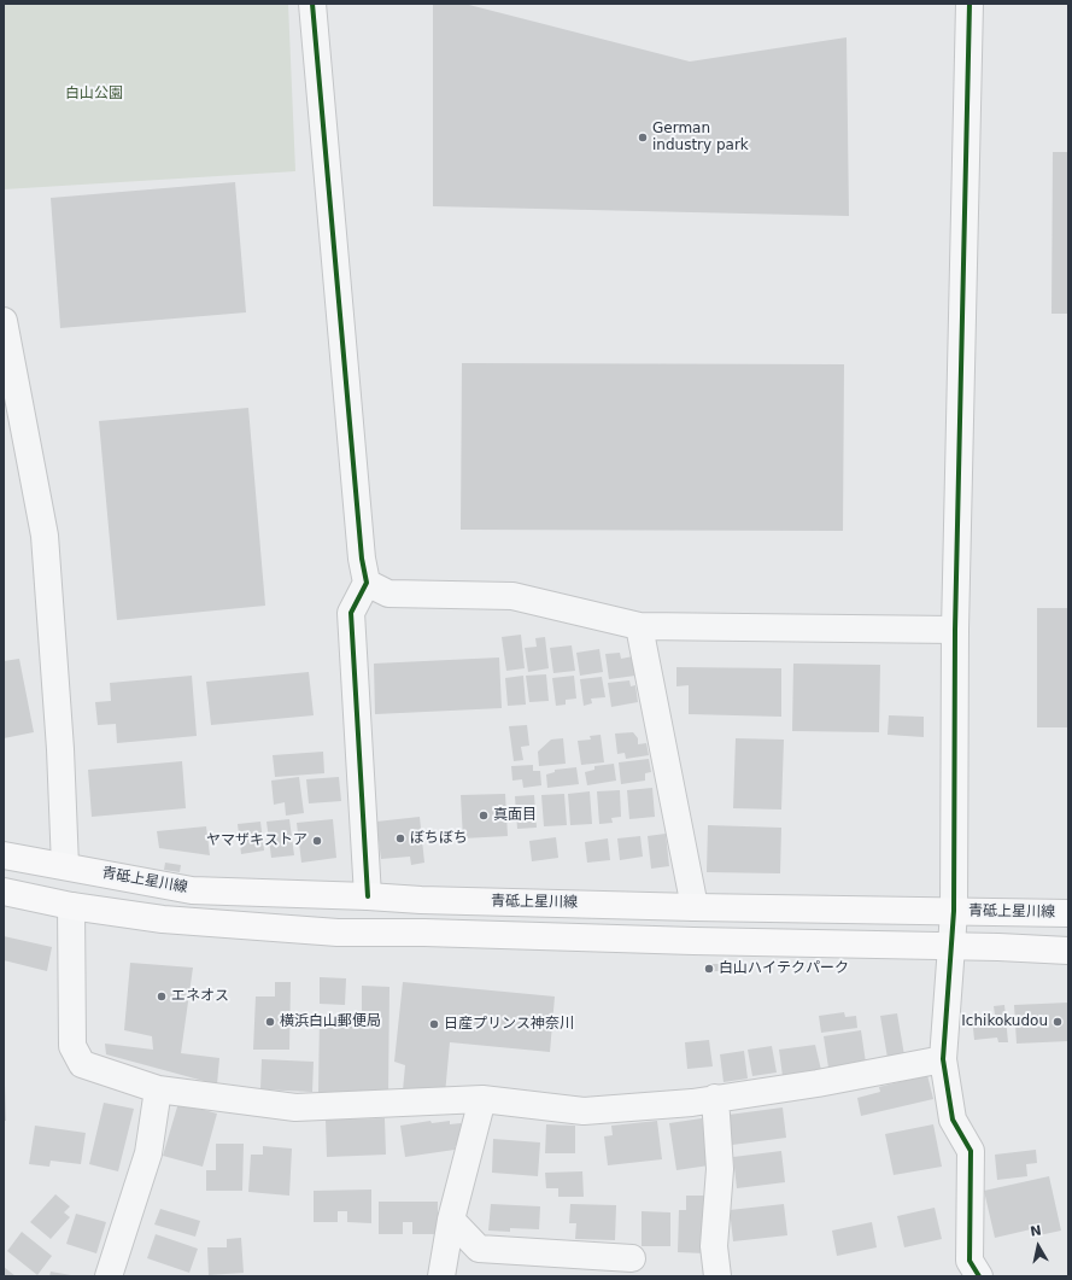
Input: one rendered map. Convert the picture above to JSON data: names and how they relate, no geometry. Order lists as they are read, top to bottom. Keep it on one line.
{"streets":{"main road":["青砥上星川線"]},"parks":["白山公園"],"places":["German industry park","真面目","ぼちぼち","ヤマザキストア","白山ハイテクパーク","エネオス","横浜白山郵便局","Ichikokudou","日産プリンス神奈川"],"north":"top"}
